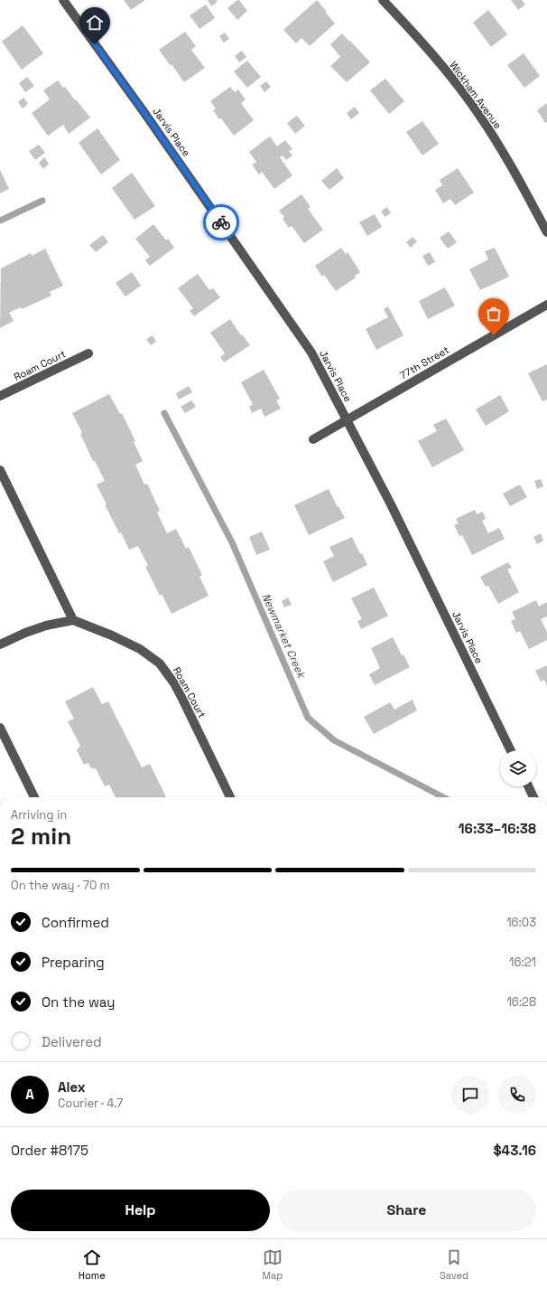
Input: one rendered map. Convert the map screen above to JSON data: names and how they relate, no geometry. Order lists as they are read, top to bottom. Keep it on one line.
{"streets":{"street":["Wickham Avenue","Jarvis Place","77th Street","Roam Court"]},"crossings":[["Jarvis Place","77th Street"]],"water":["Newmarket Creek"],"page":{"heading":["2 min","Arriving in","16:33–16:38"],"panel":["Alex","Courier · 4.7","Order #8175","$43.16"],"bar":"On the way · 70 m","list":[["Confirmed","16:03"],["Preparing","16:21"],["On the way","16:28"],"Delivered"],"round":"A","buttons":["Help","Share"],"tabs":["Home","Map","Saved"]}}
